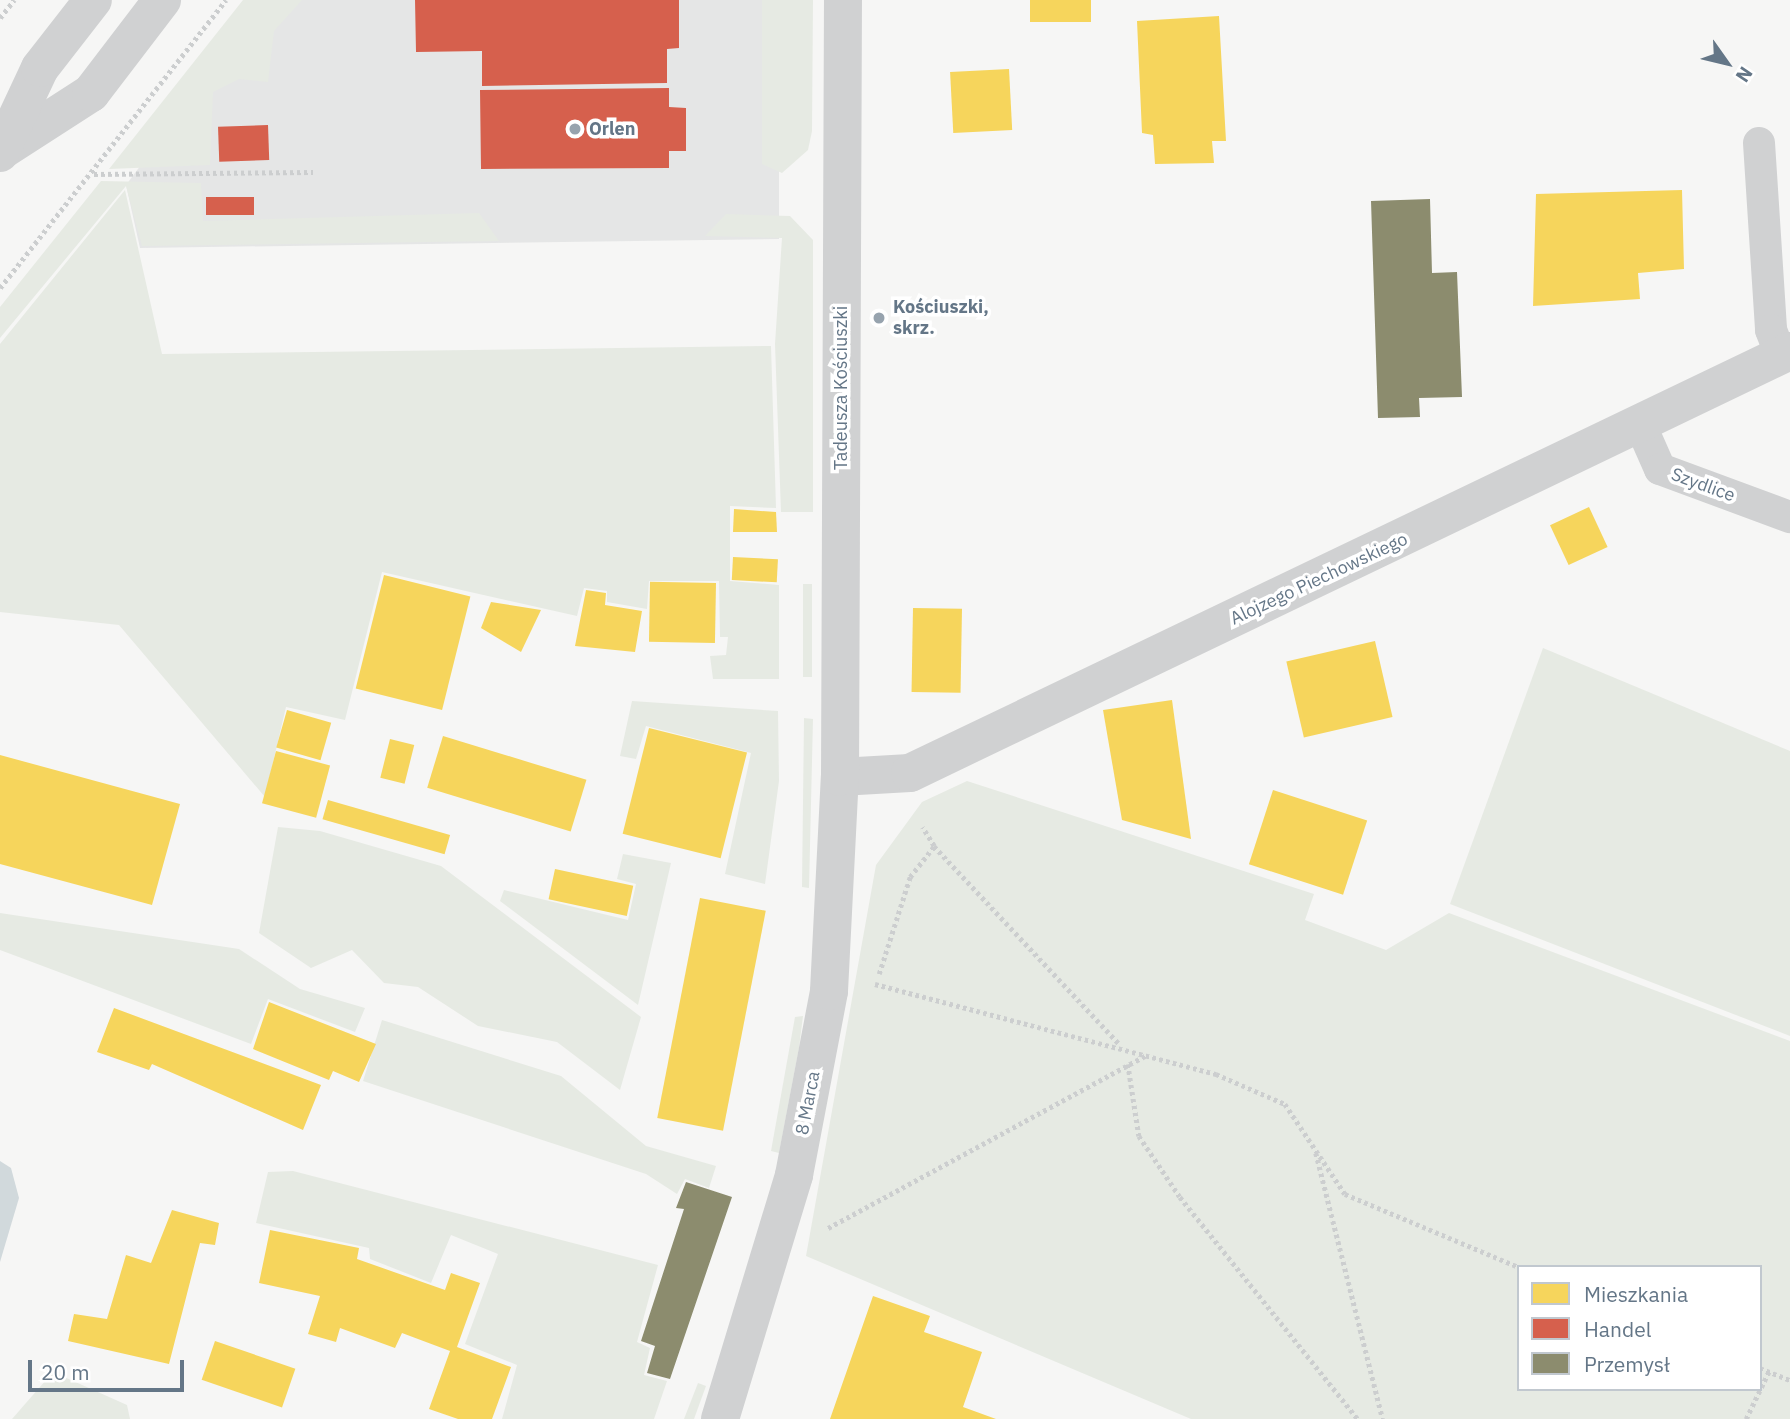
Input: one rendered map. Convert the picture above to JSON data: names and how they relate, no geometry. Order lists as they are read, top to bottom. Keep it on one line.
{"streets":{"street":["Tadeusza Kościuszki","Alojzego Piechowskiego","8 Marca"],"lane":["Szydlice"]},"crossings":[["Tadeusza Kościuszki","Alojzego Piechowskiego"],["Tadeusza Kościuszki","8 Marca"],["Szydlice","Alojzego Piechowskiego"],["Alojzego Piechowskiego","8 Marca"]],"places":["Orlen","Kościuszki, skrz."],"legend":["Mieszkania","Handel","Przemysł"],"scale_bar":"20 m","north":"bottom right"}
